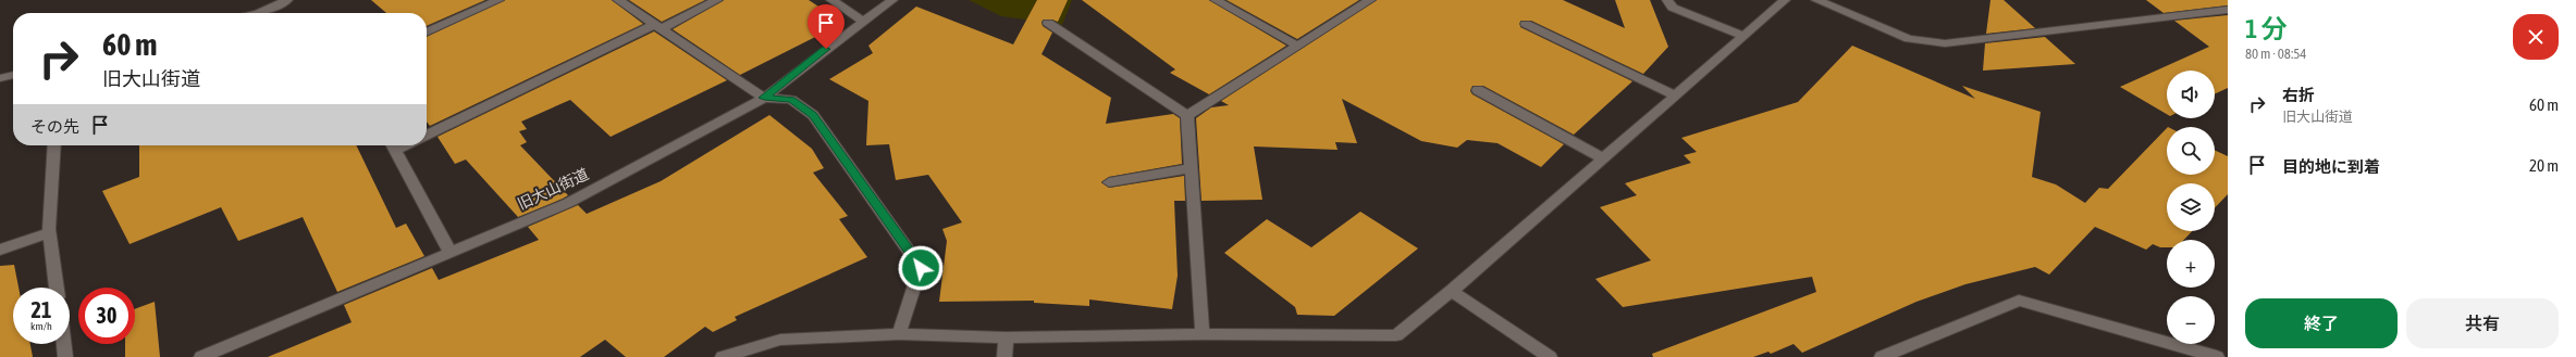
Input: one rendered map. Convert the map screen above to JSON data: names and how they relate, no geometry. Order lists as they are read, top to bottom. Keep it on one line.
{"streets":{"street":["旧大山街道"]},"page":{"heading":["1 分","80 m · 08:54"],"turn":["60 m","旧大山街道"],"map_buttons":["+","−"],"list":[{"name":"右折","note":"旧大山街道","value":"60 m"},{"name":"目的地に到着","value":"20 m"}],"then":"その先","speed":"21 km/h","limit":"30","buttons":["終了","共有"]}}
